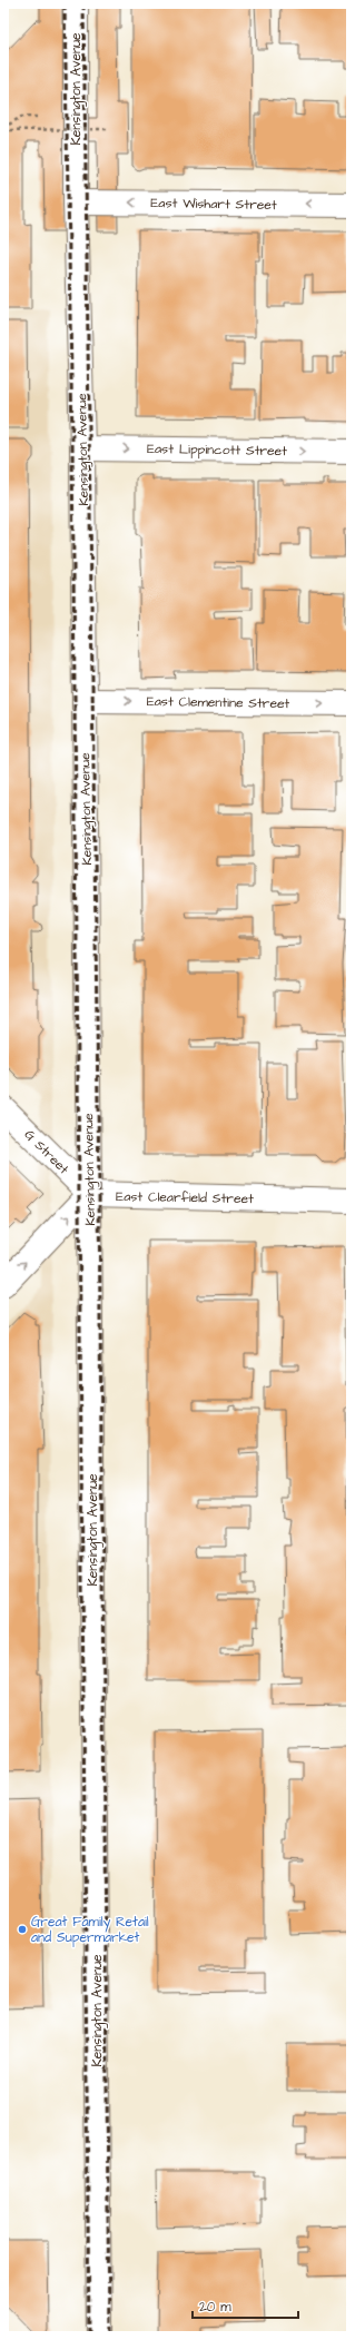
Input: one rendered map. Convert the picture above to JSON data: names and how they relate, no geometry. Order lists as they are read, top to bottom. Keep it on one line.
{"streets":{"street":["Kensington Avenue","East Wishart Street","East Lippincott Street","East Clementine Street","G Street","East Clearfield Street"]},"crossings":[["Kensington Avenue","East Wishart Street"],["Kensington Avenue","East Lippincott Street"],["Kensington Avenue","East Clementine Street"],["Kensington Avenue","G Street"],["Kensington Avenue","East Clearfield Street"],["G Street","East Clearfield Street"]],"one_way":["East Wishart Street","East Lippincott Street","East Clementine Street"],"places":["Great Family Retail and Supermarket"],"scale_bar":"20 m"}
